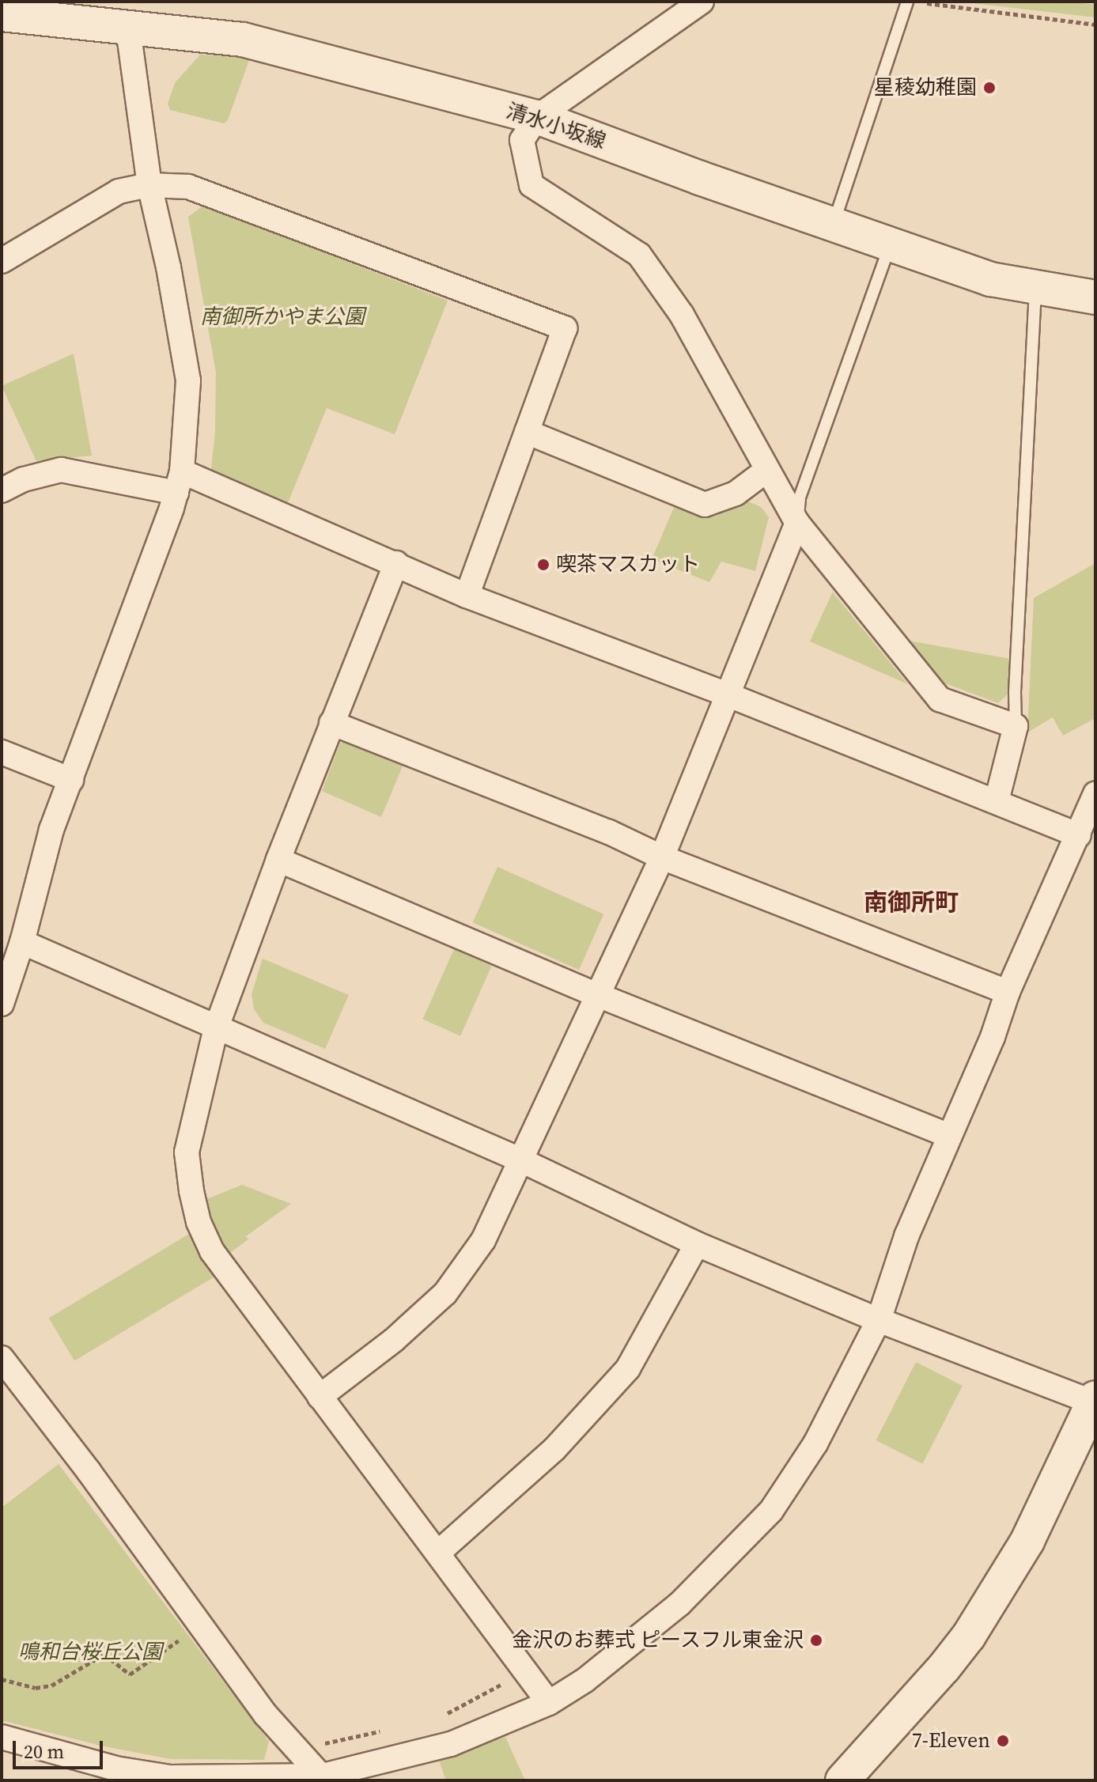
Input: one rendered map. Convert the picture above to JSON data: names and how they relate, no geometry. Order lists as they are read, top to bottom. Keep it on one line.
{"streets":{"main road":["清水小坂線"]},"districts":["南御所町"],"parks":["南御所かやま公園","鳴和台桜丘公園"],"places":["星稜幼稚園","喫茶マスカット","金沢のお葬式 ピースフル東金沢","7-Eleven"],"scale_bar":"20 m"}
